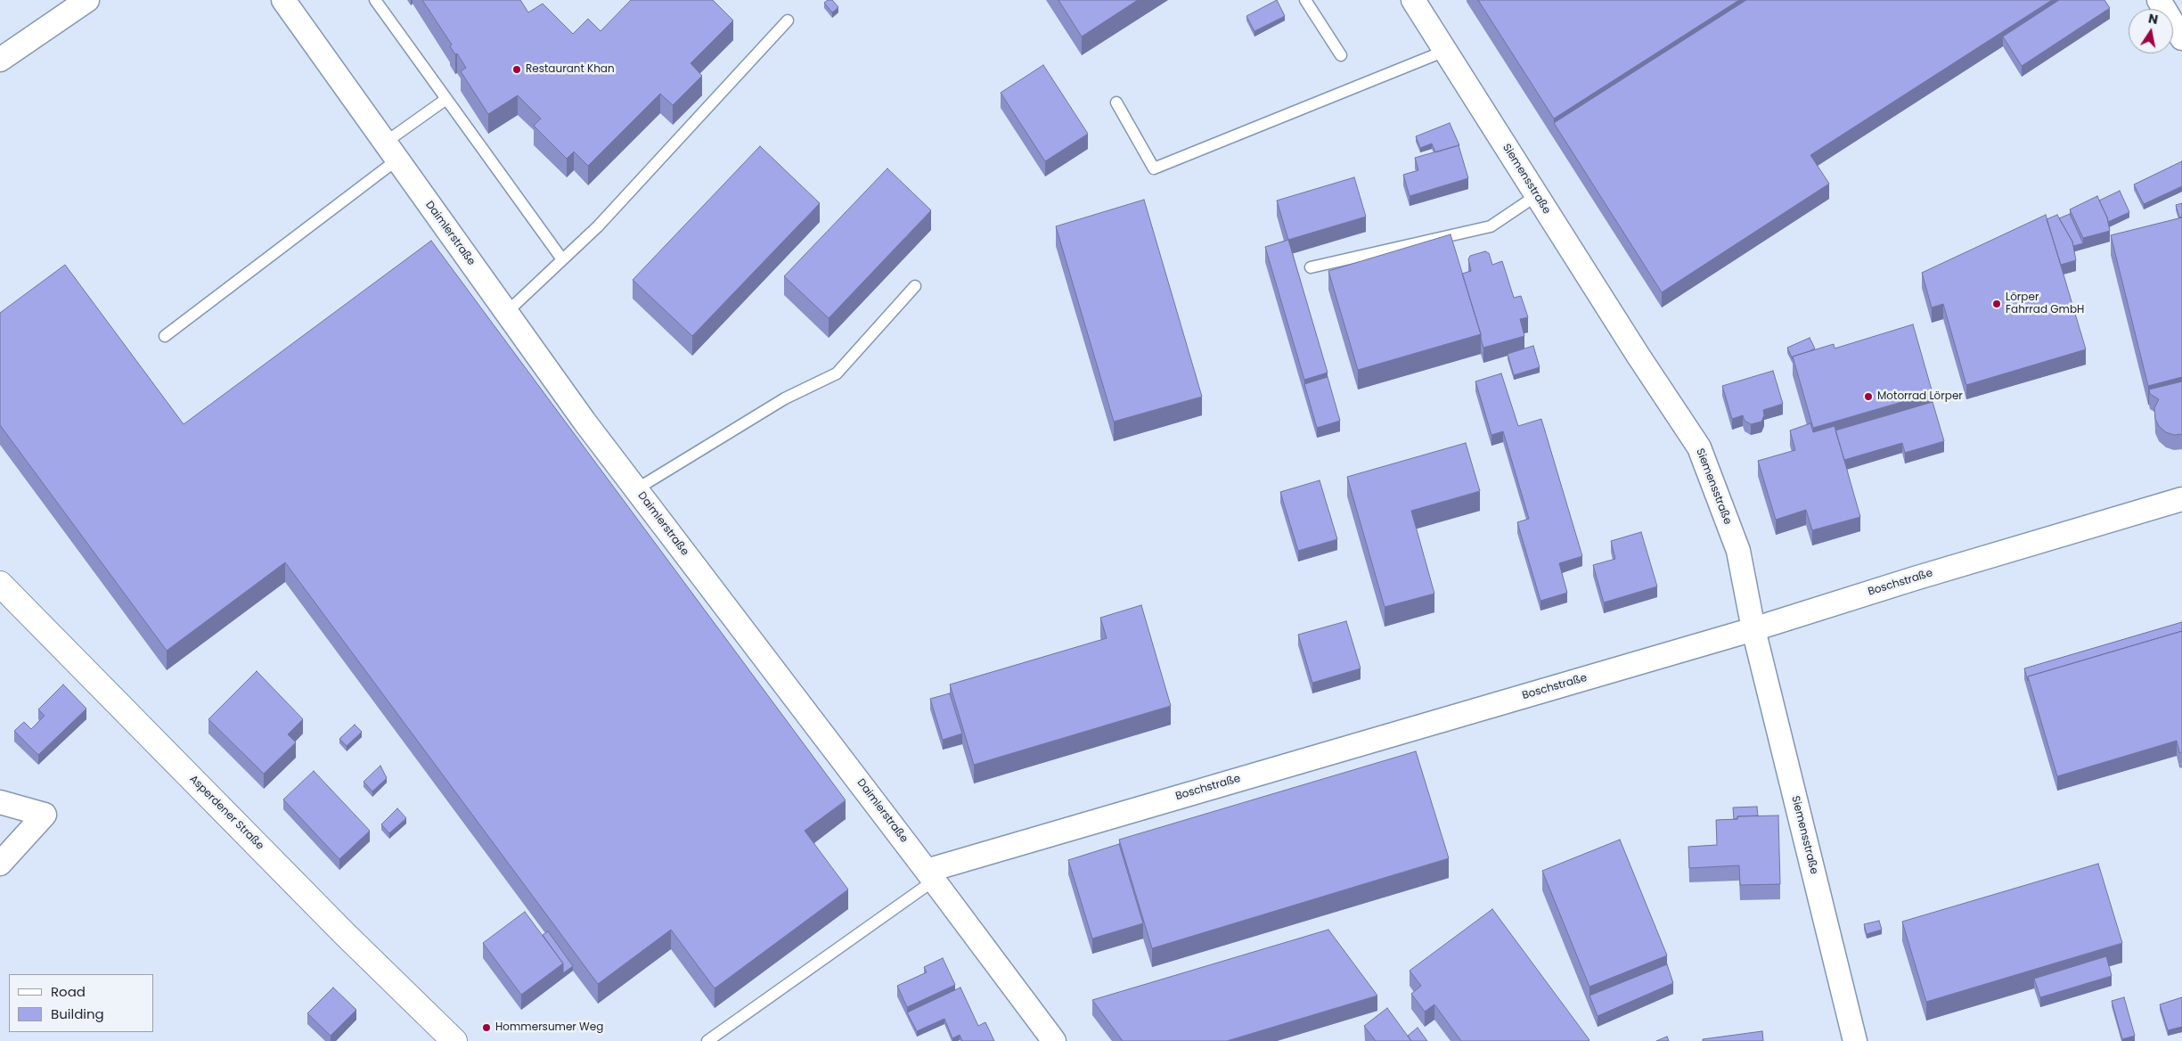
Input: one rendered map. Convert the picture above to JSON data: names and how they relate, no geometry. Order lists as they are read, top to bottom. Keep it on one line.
{"streets":{"main road":["Asperdener Straße"],"street":["Siemensstraße","Daimlerstraße","Boschstraße"]},"crossings":[["Siemensstraße","Boschstraße"],["Daimlerstraße","Boschstraße"]],"places":["Restaurant Khan","Lörper Fahrrad GmbH","Motorrad Lörper","Hommersumer Weg"],"legend":["Road","Building"],"north":"top"}
